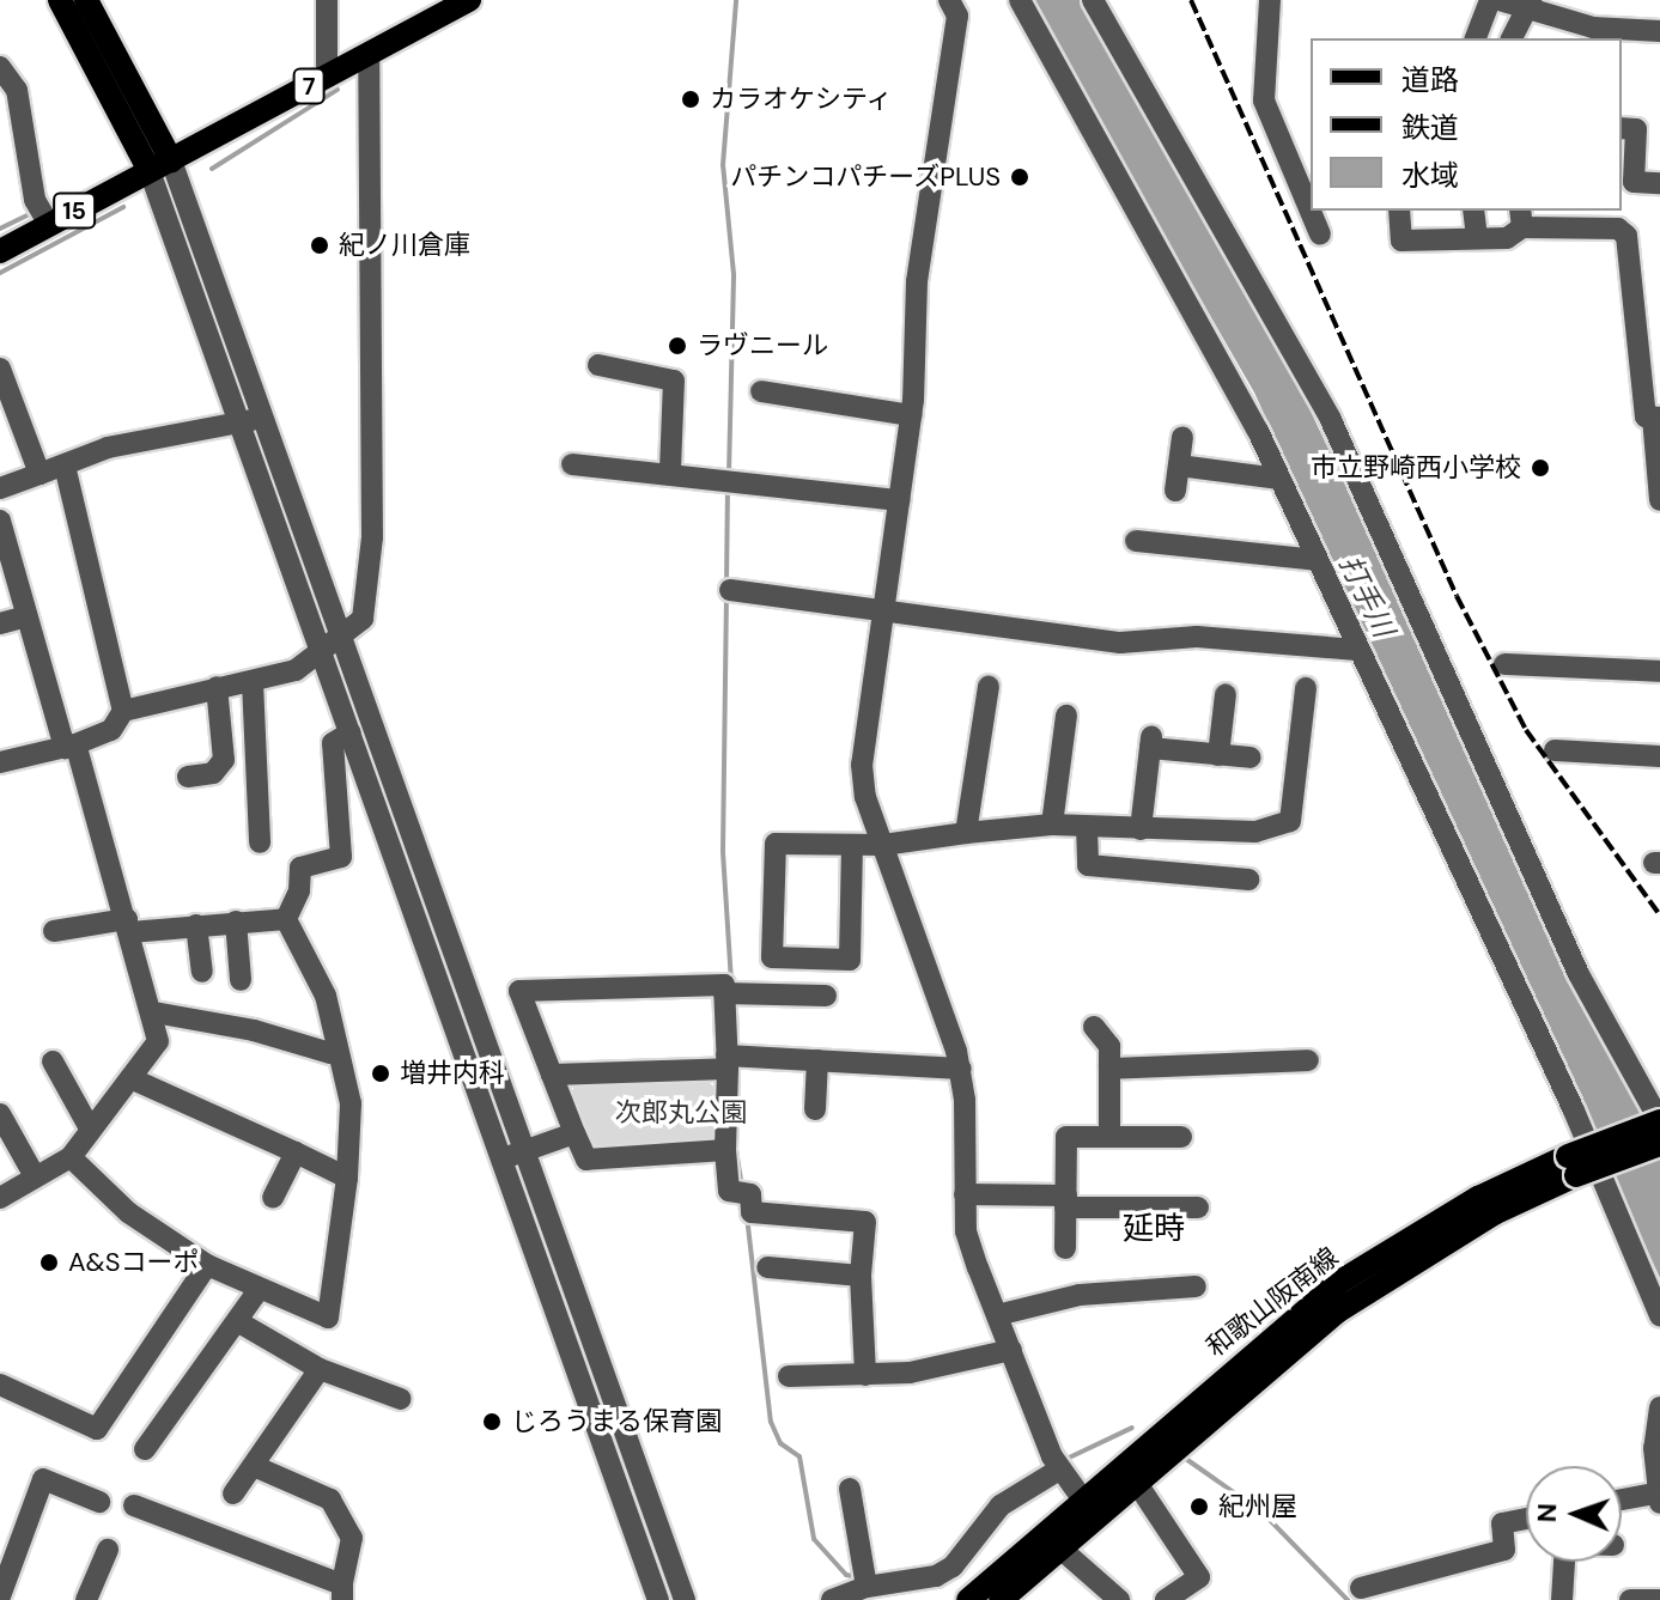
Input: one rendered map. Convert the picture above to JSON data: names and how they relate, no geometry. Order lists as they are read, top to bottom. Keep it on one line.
{"streets":{"main road":["7","15","和歌山阪南線"]},"crossings":[["7","15"]],"districts":["延時"],"water":["打手川"],"parks":["次郎丸公園"],"places":["カラオケシティ","パチンコパチーズPLUS","紀ノ川倉庫","ラヴニール","市立野崎西小学校","増井内科","A&Sコーポ","じろうまる保育園","紀州屋"],"legend":["道路","鉄道","水域"],"north":"left"}
